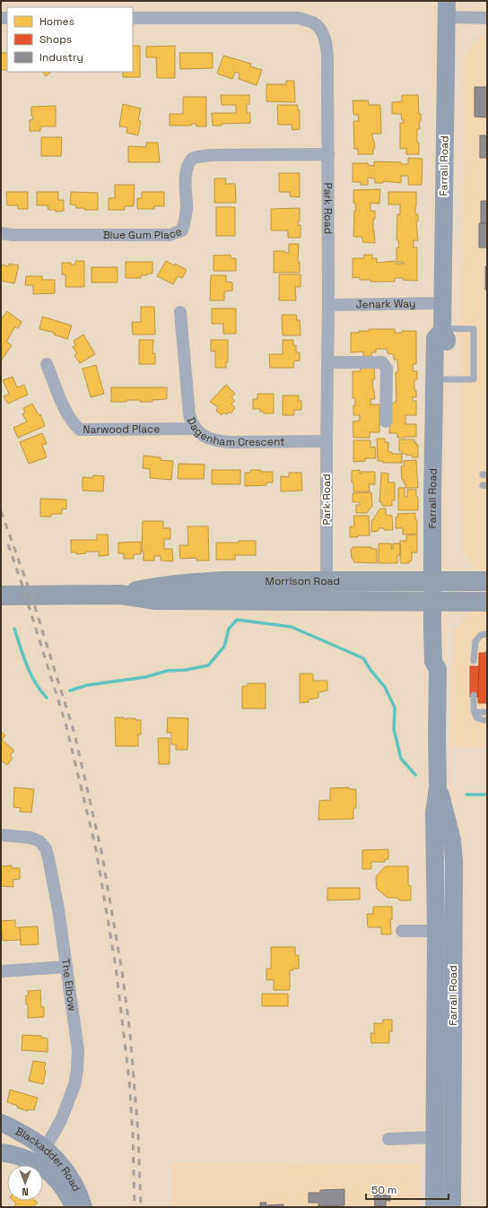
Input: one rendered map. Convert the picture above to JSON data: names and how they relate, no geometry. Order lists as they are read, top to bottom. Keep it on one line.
{"streets":{"main road":["Farrall Road","Morrison Road","Blackadder Road"],"street":["Park Road","Blue Gum Place","Jenark Way","Dagenham Crescent","Narwood Place","The Elbow"]},"crossings":[["Farrall Road","Jenark Way"],["Farrall Road","Morrison Road"],["Park Road","Blue Gum Place"],["Park Road","Jenark Way"],["Park Road","Dagenham Crescent"],["Park Road","Morrison Road"],["Dagenham Crescent","Narwood Place"],["The Elbow","Blackadder Road"]],"legend":["Homes","Shops","Industry"],"scale_bar":"50 m","north":"bottom"}
